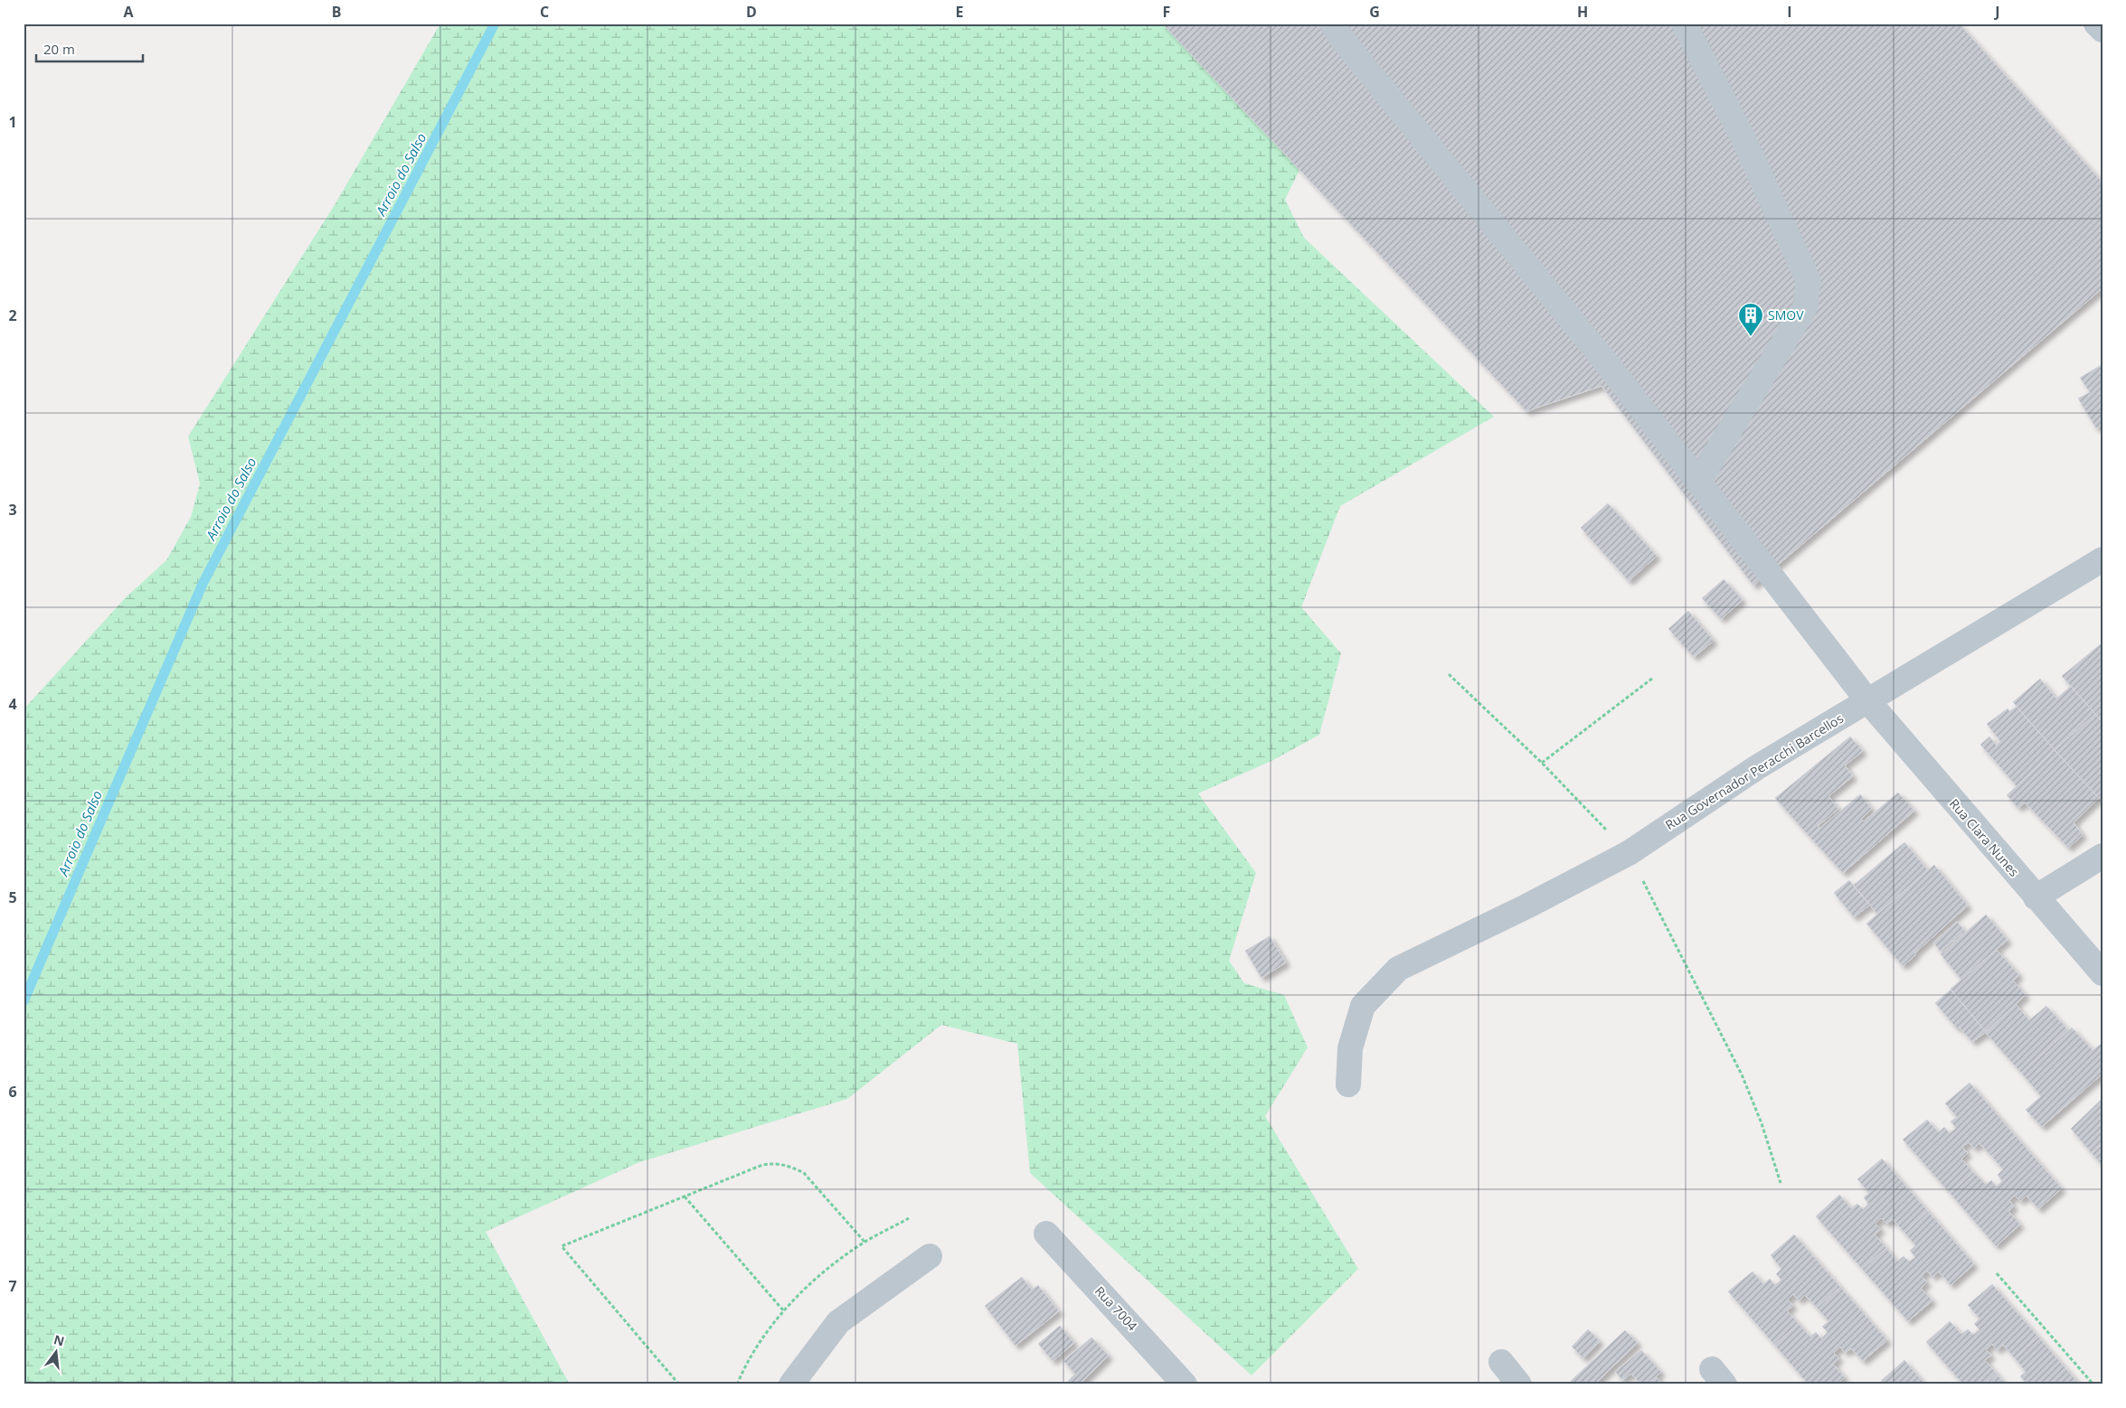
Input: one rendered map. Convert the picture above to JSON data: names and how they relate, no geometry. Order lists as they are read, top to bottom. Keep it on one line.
{"streets":{"street":["Rua Governador Peracchi Barcellos","Rua Clara Nunes","Rua 7004"]},"crossings":[["Rua Governador Peracchi Barcellos","Rua Clara Nunes"]],"water":["Arroio do Salso"],"places":{"building":["SMOV"]},"scale_bar":"20 m","north":"top","grid":{"columns":["A","B","C","D","E","F","G","H","I","J"],"rows":["1","2","3","4","5","6","7"]}}
